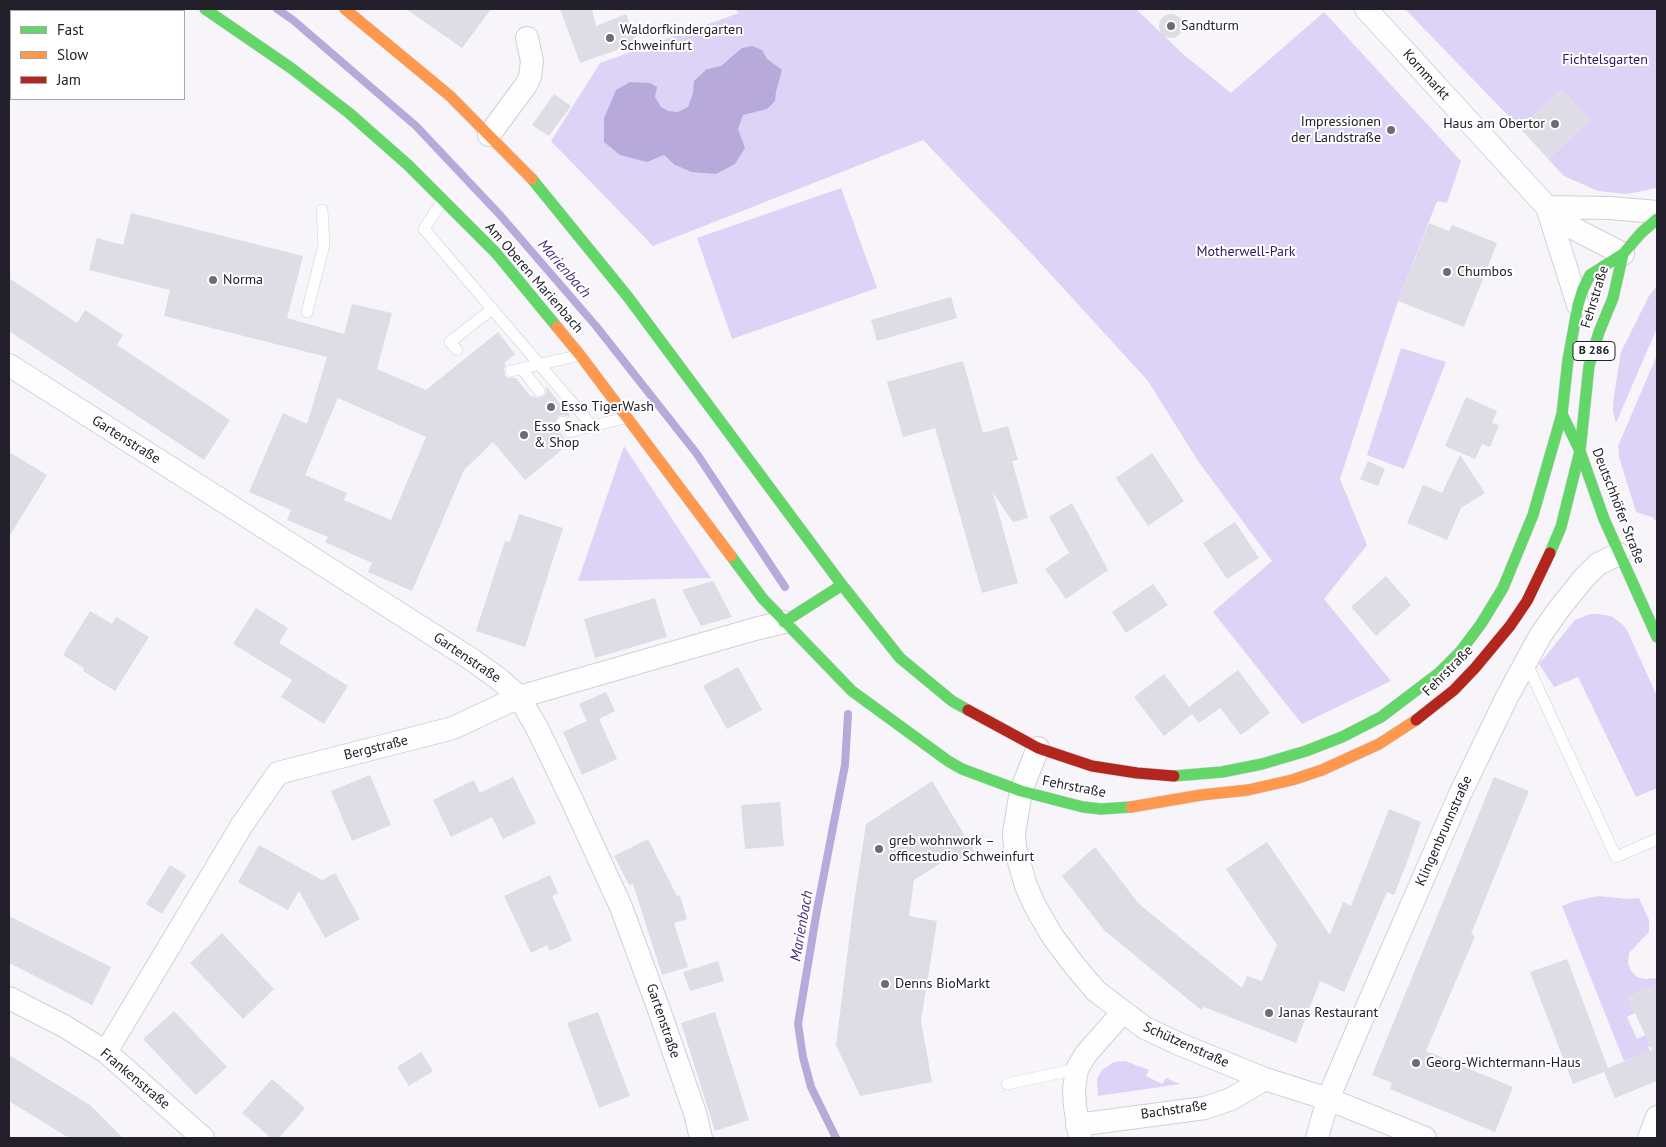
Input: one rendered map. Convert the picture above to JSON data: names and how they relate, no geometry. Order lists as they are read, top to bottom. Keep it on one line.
{"streets":{"main road":["Am Oberen Marienbach","Fehrstraße","B 286","Deutschhöfer Straße"],"street":["Kornmarkt","Gartenstraße","Bergstraße","Klingenbrunnstraße","Schützenstraße","Frankenstraße","Bachstraße"]},"crossings":[["Kornmarkt","Fehrstraße"],["Kornmarkt","B 286"],["Am Oberen Marienbach","Fehrstraße"],["Am Oberen Marienbach","Bergstraße"],["Am Oberen Marienbach","Schützenstraße"],["Fehrstraße","B 286"],["Fehrstraße","Deutschhöfer Straße"],["Fehrstraße","Schützenstraße"],["Gartenstraße","Bergstraße"],["Deutschhöfer Straße","Klingenbrunnstraße"],["Bergstraße","Frankenstraße"],["Klingenbrunnstraße","Schützenstraße"],["Schützenstraße","Bachstraße"]],"water":["Marienbach"],"parks":["Fichtelsgarten","Motherwell-Park"],"places":["Sandturm","Waldorfkindergarten Schweinfurt","Haus am Obertor","Impressionen der Landstraße","Chumbos","Norma","Esso TigerWash","Esso Snack & Shop","greb wohnwork – officestudio Schweinfurt","Denns BioMarkt","Janas Restaurant","Georg-Wichtermann-Haus"],"legend":["Fast","Slow","Jam"]}
